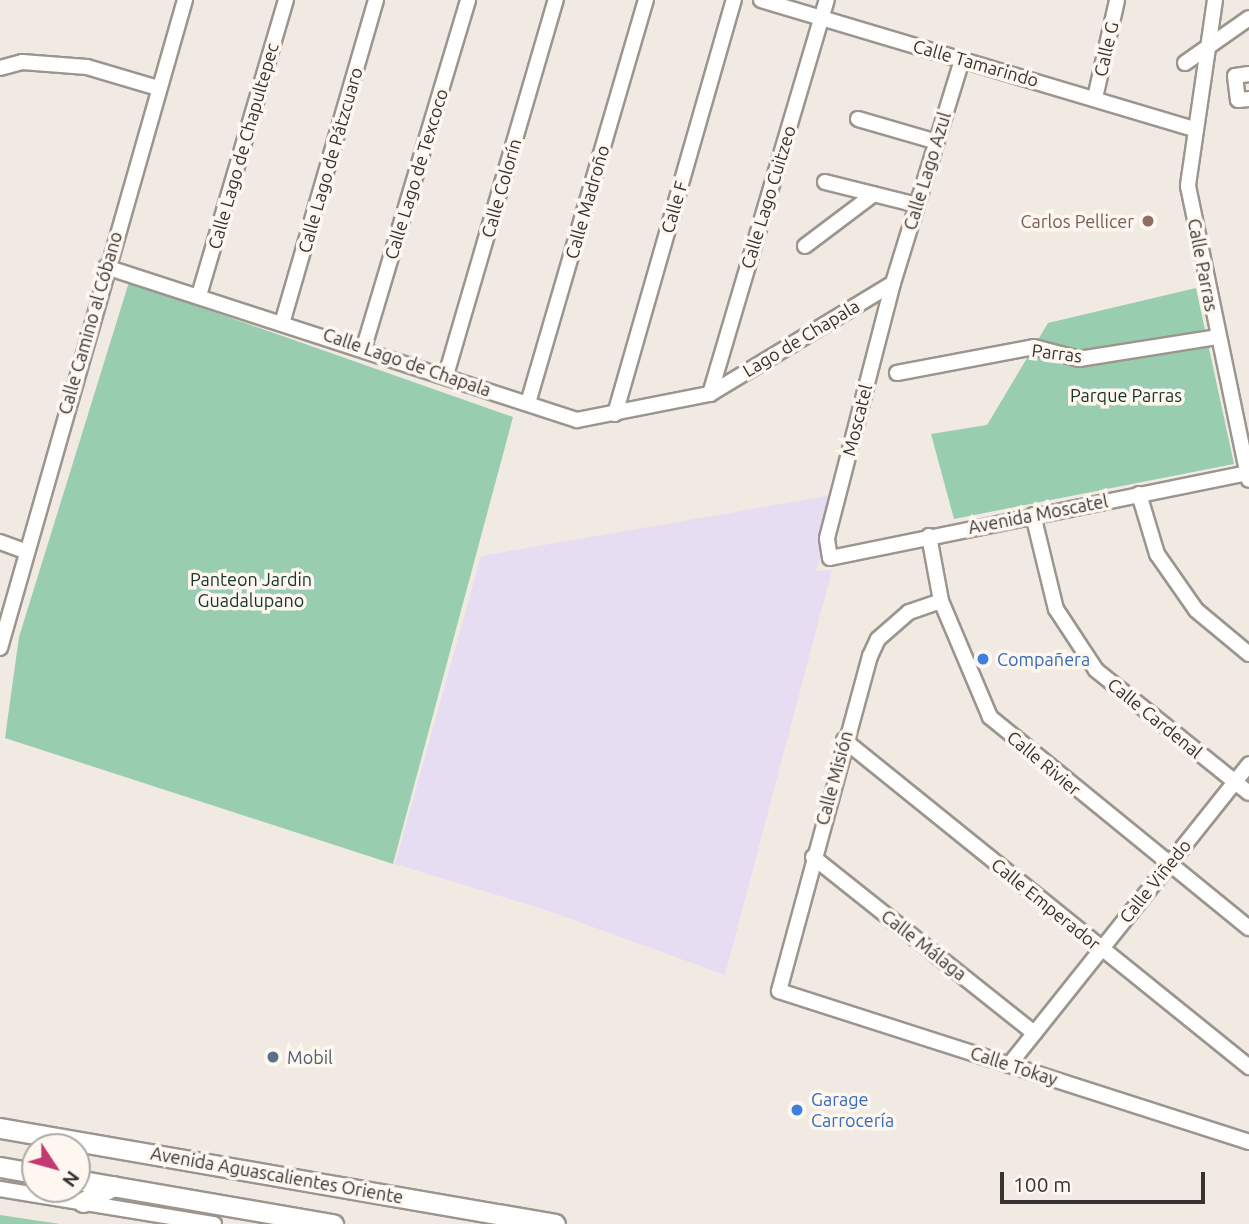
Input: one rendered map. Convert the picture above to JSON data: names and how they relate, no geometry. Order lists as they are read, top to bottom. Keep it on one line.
{"streets":{"main road":["Avenida Aguascalientes Oriente"],"street":["Calle G","Calle Tamarindo","Calle Lago de Chapultepec","Calle Lago de Pátzcuaro","Calle Lago Azul","Calle Lago de Texcoco","Calle Colorín","Calle Lago Cuitzeo","Calle Madroño","Calle F","Calle Parras","Calle Camino al Cóbano","Lago de Chapala","Parras","Calle Lago de Chapala","Moscatel","Avenida Moscatel","Calle Cardenal","Calle Rivier","Calle Misión","Calle Viñedo","Calle Emperador","Calle Málaga","Calle Tokay"]},"crossings":[["Calle G","Calle Tamarindo"],["Calle Tamarindo","Calle Lago Azul"],["Calle Tamarindo","Calle Lago Cuitzeo"],["Calle Tamarindo","Calle Parras"],["Calle Lago de Chapultepec","Calle Lago de Chapala"],["Calle Lago de Pátzcuaro","Calle Lago de Chapala"],["Calle Lago Azul","Lago de Chapala"],["Calle Lago Azul","Moscatel"],["Calle Lago de Texcoco","Calle Lago de Chapala"],["Calle Colorín","Calle Lago de Chapala"],["Calle Lago Cuitzeo","Lago de Chapala"],["Calle Lago Cuitzeo","Calle Lago de Chapala"],["Calle Madroño","Calle Lago de Chapala"],["Calle F","Calle Lago de Chapala"],["Calle Parras","Parras"],["Calle Parras","Avenida Moscatel"],["Calle Camino al Cóbano","Calle Lago de Chapala"],["Lago de Chapala","Calle Lago de Chapala"],["Lago de Chapala","Moscatel"],["Moscatel","Avenida Moscatel"],["Avenida Moscatel","Calle Cardenal"],["Avenida Moscatel","Calle Rivier"],["Calle Cardenal","Calle Viñedo"],["Calle Rivier","Calle Misión"],["Calle Rivier","Calle Viñedo"],["Calle Misión","Calle Emperador"],["Calle Misión","Calle Málaga"],["Calle Misión","Calle Tokay"],["Calle Viñedo","Calle Emperador"],["Calle Viñedo","Calle Málaga"],["Calle Viñedo","Calle Tokay"]],"parks":["Parque Parras","Panteon Jardin Guadalupano"],"places":["Carlos Pellicer","Compañera","Mobil","Garage Carrocería"],"scale_bar":"100 m","north":"bottom right"}
